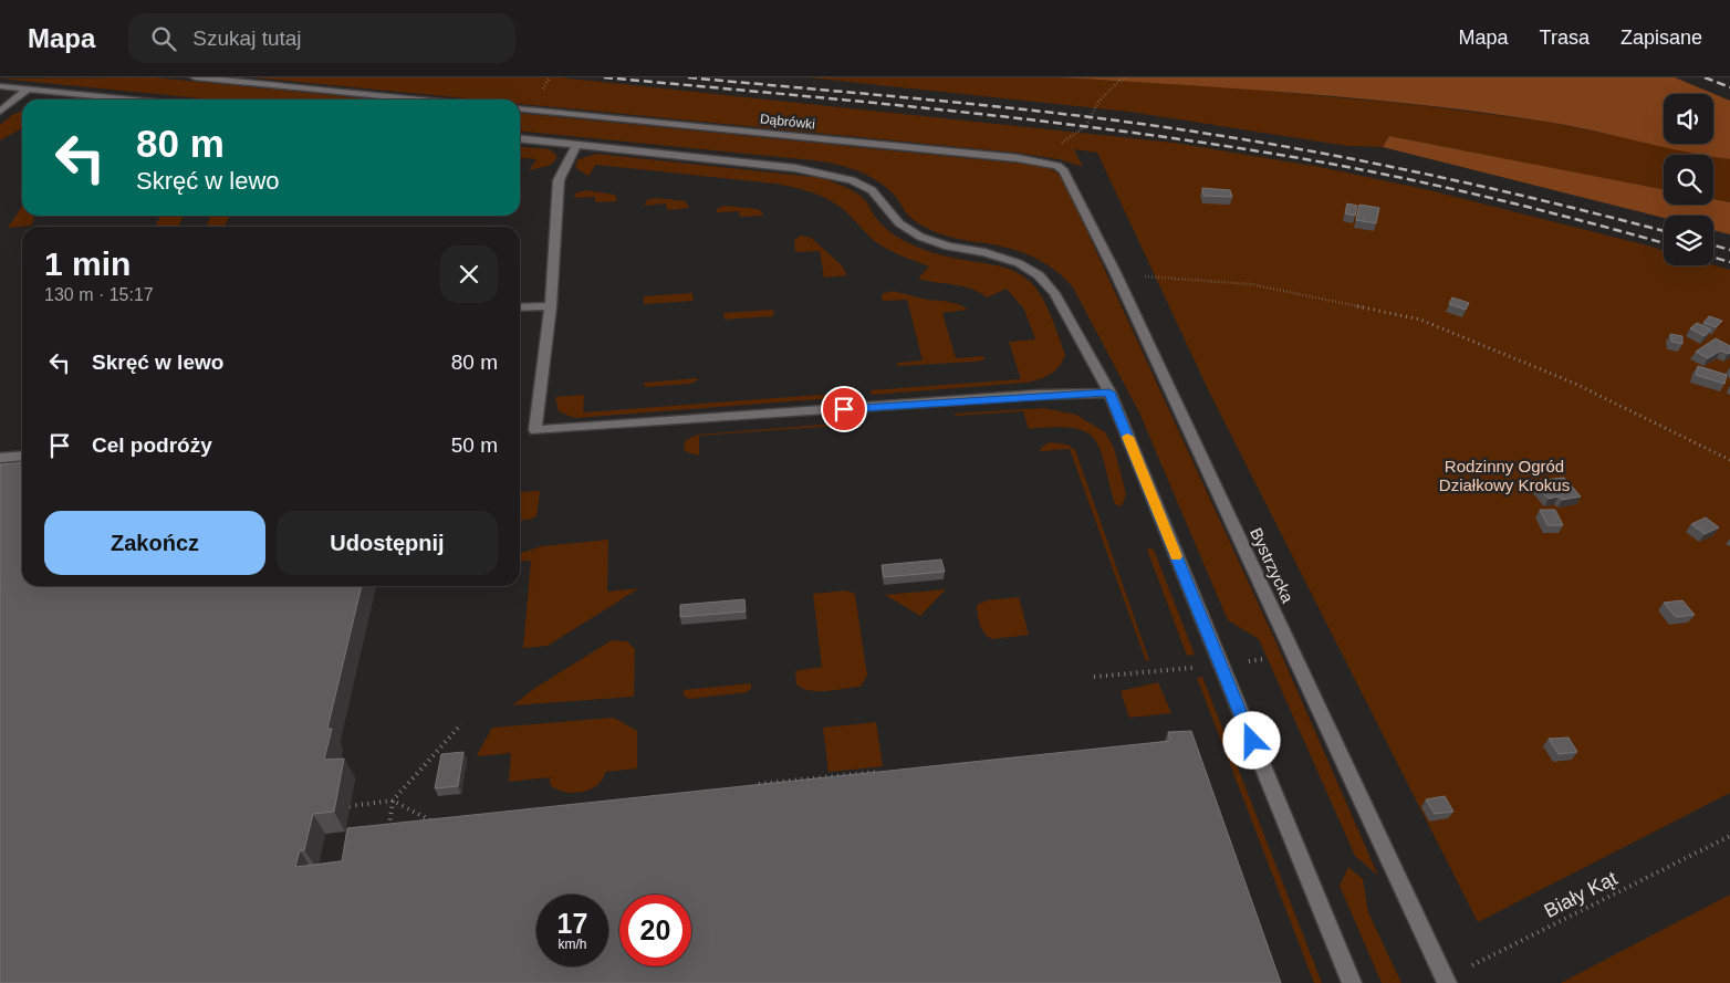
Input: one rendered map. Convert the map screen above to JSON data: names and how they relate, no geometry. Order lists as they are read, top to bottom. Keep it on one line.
{"streets":{"street":["Dąbrówki","Bystrzycka"],"path":["Biały Kąt"]},"crossings":[["Dąbrówki","Bystrzycka"],["Bystrzycka","Biały Kąt"]],"parks":["Rodzinny Ogród Działkowy Krokus"],"page":{"header":"Mapa","search":"Szukaj tutaj","nav":["Mapa","Trasa","Zapisane"],"turn":["80 m","Skręć w lewo"],"heading":["1 min","130 m · 15:17"],"list":[{"name":"Skręć w lewo","value":"80 m"},{"name":"Cel podróży","value":"50 m"}],"buttons":["Zakończ","Udostępnij"],"speed":"17 km/h","limit":"20"}}
